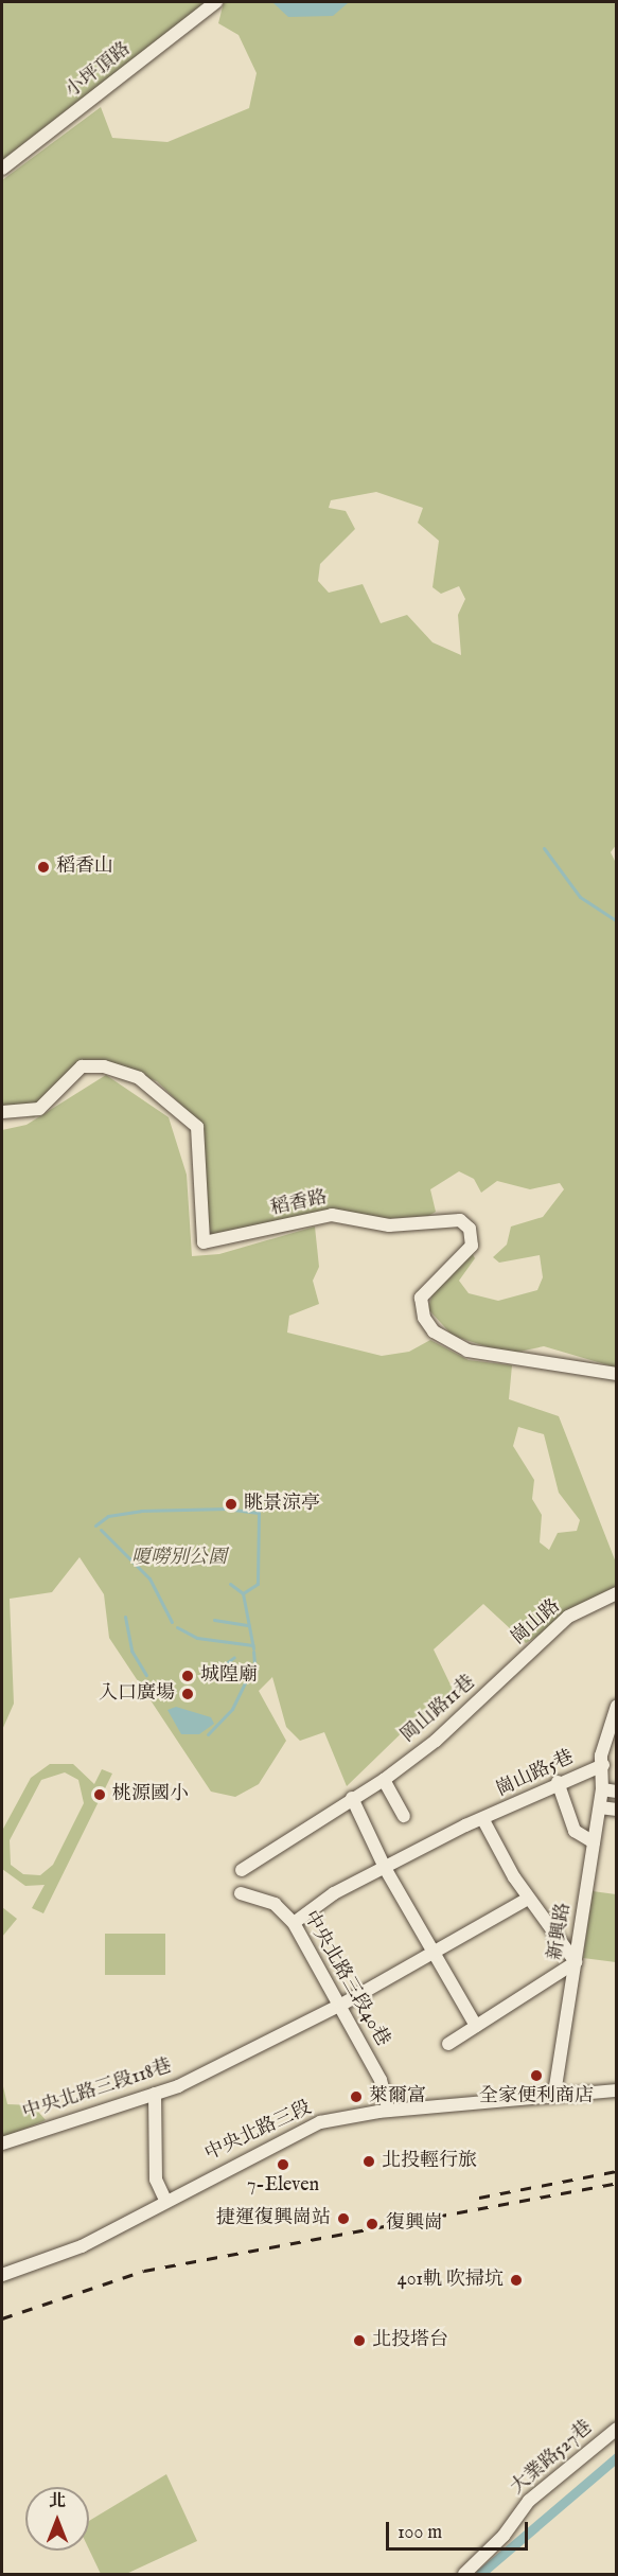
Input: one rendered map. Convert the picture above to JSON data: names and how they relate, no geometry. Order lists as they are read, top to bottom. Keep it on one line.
{"streets":{"street":["小坪頂路","稻香路","崗山路","岡山路11巷","崗山路5巷","新興路","中央北路三段40巷","中央北路三段118巷","中央北路三段","大業路527巷"]},"crossings":[["崗山路","岡山路11巷"],["崗山路5巷","新興路"],["崗山路5巷","中央北路三段40巷"],["新興路","中央北路三段"],["中央北路三段40巷","中央北路三段118巷"],["中央北路三段40巷","中央北路三段"]],"parks":["嗄嘮別公園"],"places":["稻香山","眺景涼亭","城隍廟","入口廣場","桃源國小","全家便利商店","萊爾富","北投輕行旅","7-Eleven","捷運復興崗站","復興崗","401軌 吹掃坑","北投塔台"],"scale_bar":"100 m","north":"top"}
